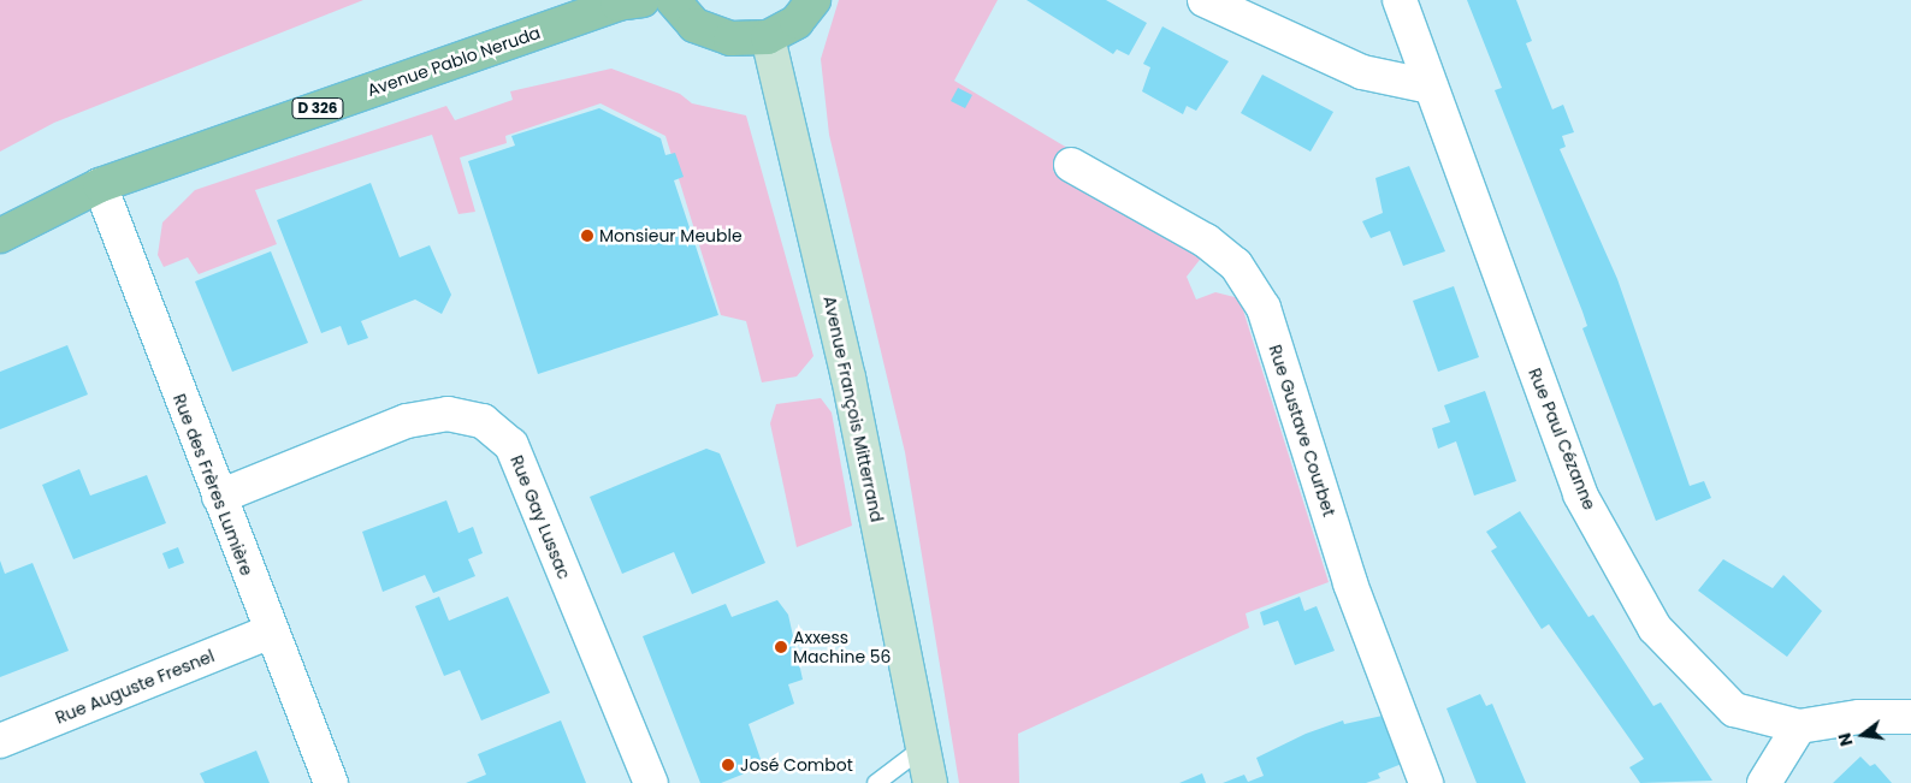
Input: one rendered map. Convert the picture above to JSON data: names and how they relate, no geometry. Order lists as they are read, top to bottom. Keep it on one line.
{"streets":{"main road":["Avenue Pablo Neruda","D 326","Avenue François Mitterrand"],"street":["Rue Gustave Courbet","Rue Paul Cézanne","Rue des Frères Lumière","Rue Gay Lussac","Rue Auguste Fresnel"]},"crossings":[["Avenue Pablo Neruda","Rue des Frères Lumière"],["Rue des Frères Lumière","Rue Gay Lussac"],["Rue des Frères Lumière","Rue Auguste Fresnel"]],"places":["Monsieur Meuble","Axxess Machine 56","José Combot"],"north":"left"}
